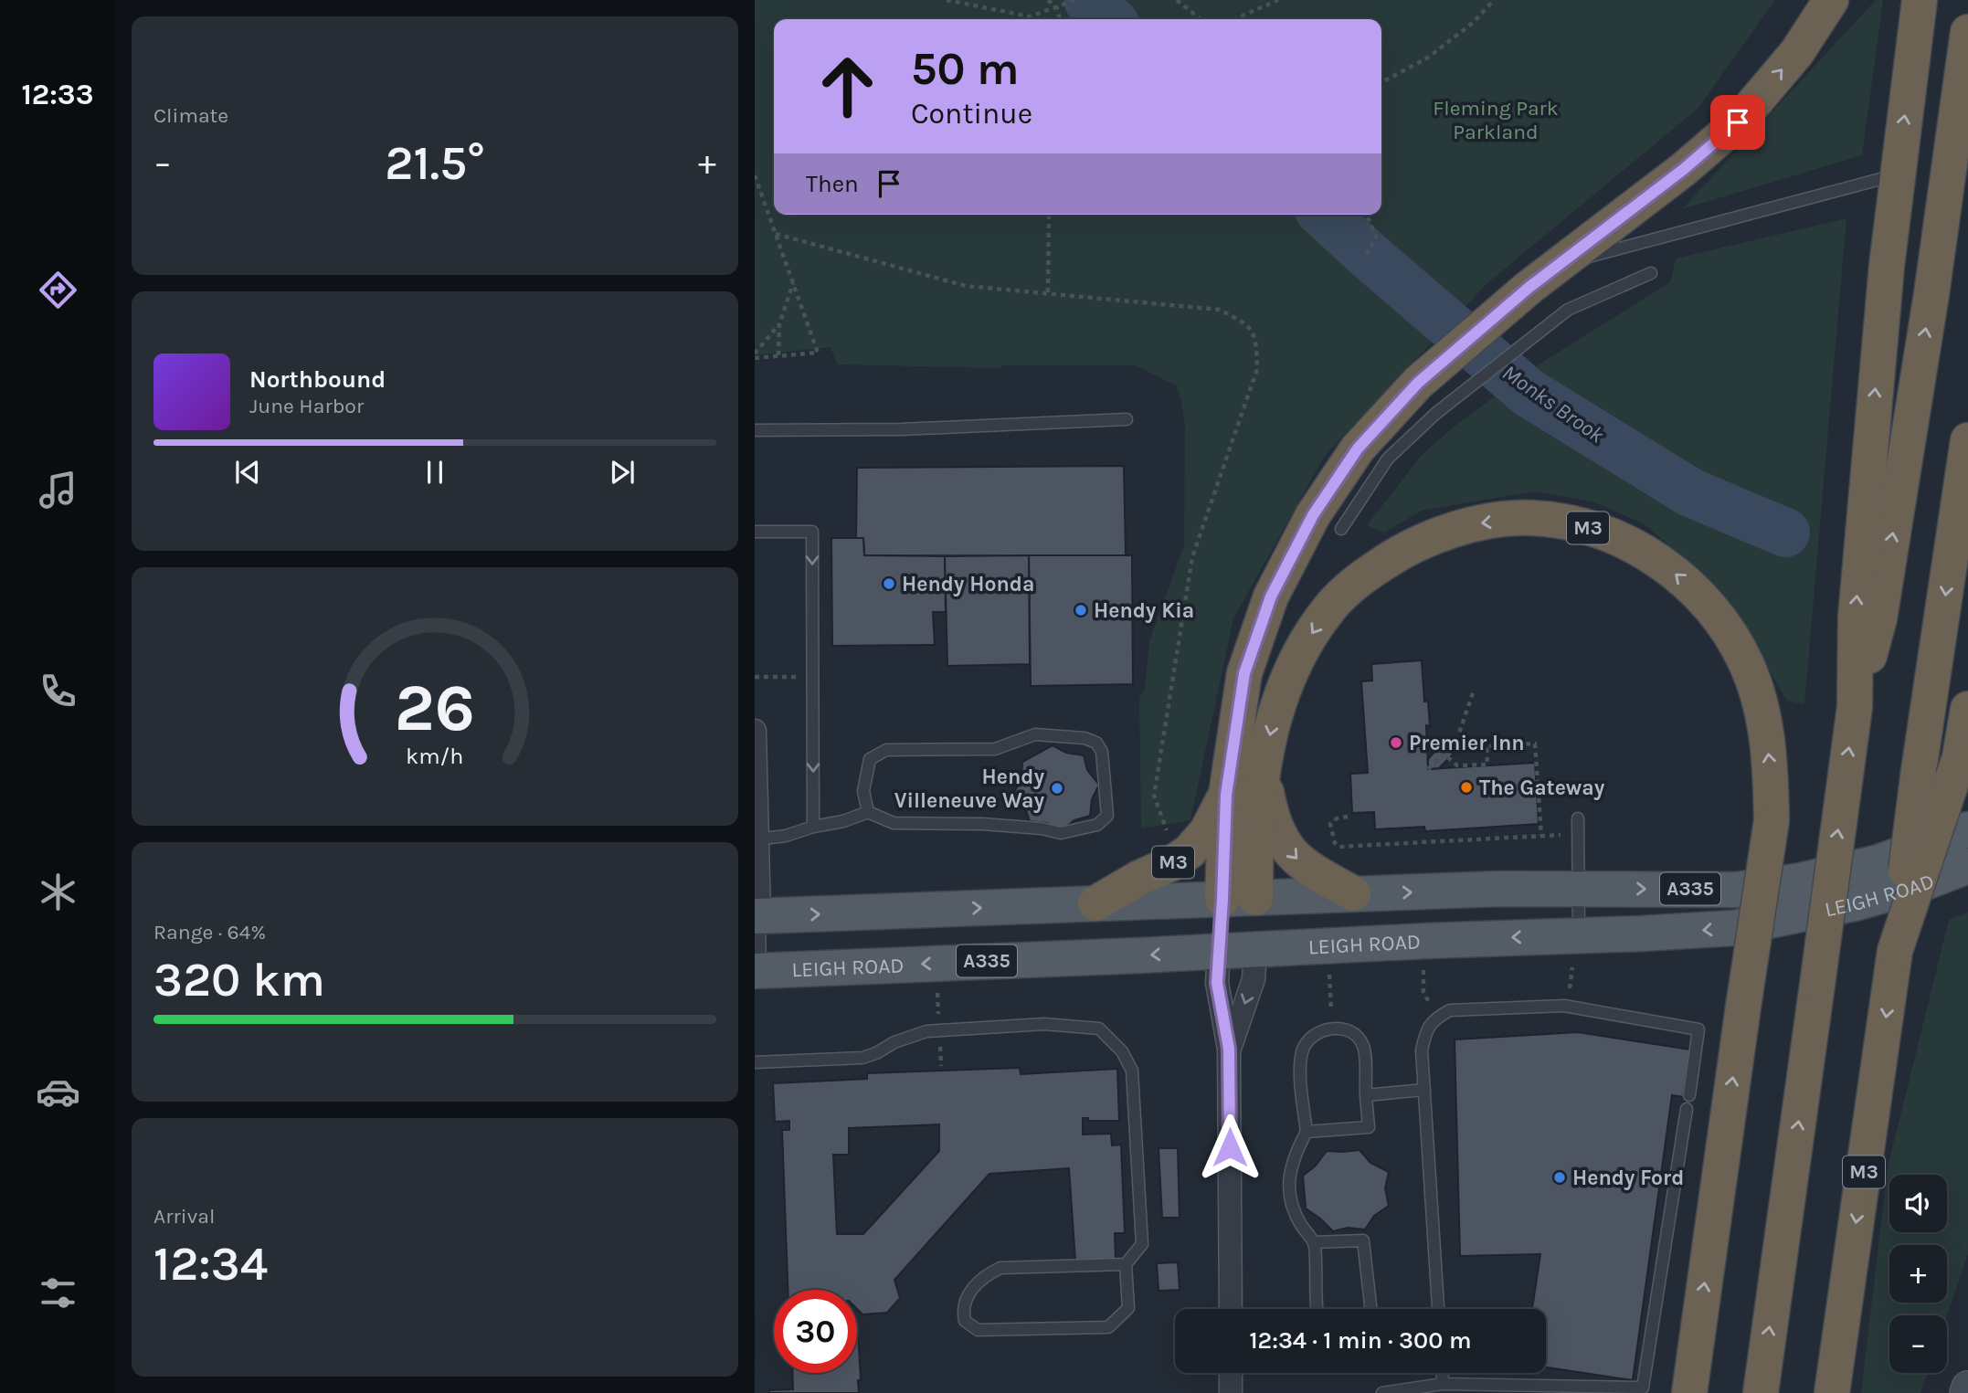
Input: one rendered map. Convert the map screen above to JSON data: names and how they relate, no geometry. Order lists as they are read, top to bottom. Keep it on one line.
{"streets":{"highway":["M3"],"main road":["A335","LEIGH ROAD"]},"crossings":[["M3","LEIGH ROAD"]],"water":["Monks Brook"],"parks":["Fleming Park Parkland"],"places":["Hendy Honda","Hendy Kia","Premier Inn","The Gateway","Hendy Villeneuve Way","Hendy Ford"],"page":{"tabs":"12:33","tile":["Climate",["Range · 64%","320 km"],["Arrival","12:34"]],"turn":["50 m","Continue"],"heat":["−","21.5°","+"],"then":"Then","song":["Northbound","June Harbor"],"map_buttons":["+","−"],"limit":"30","trip":"12:34 · 1 min · 300 m","gauge":["26","km/h"]}}
